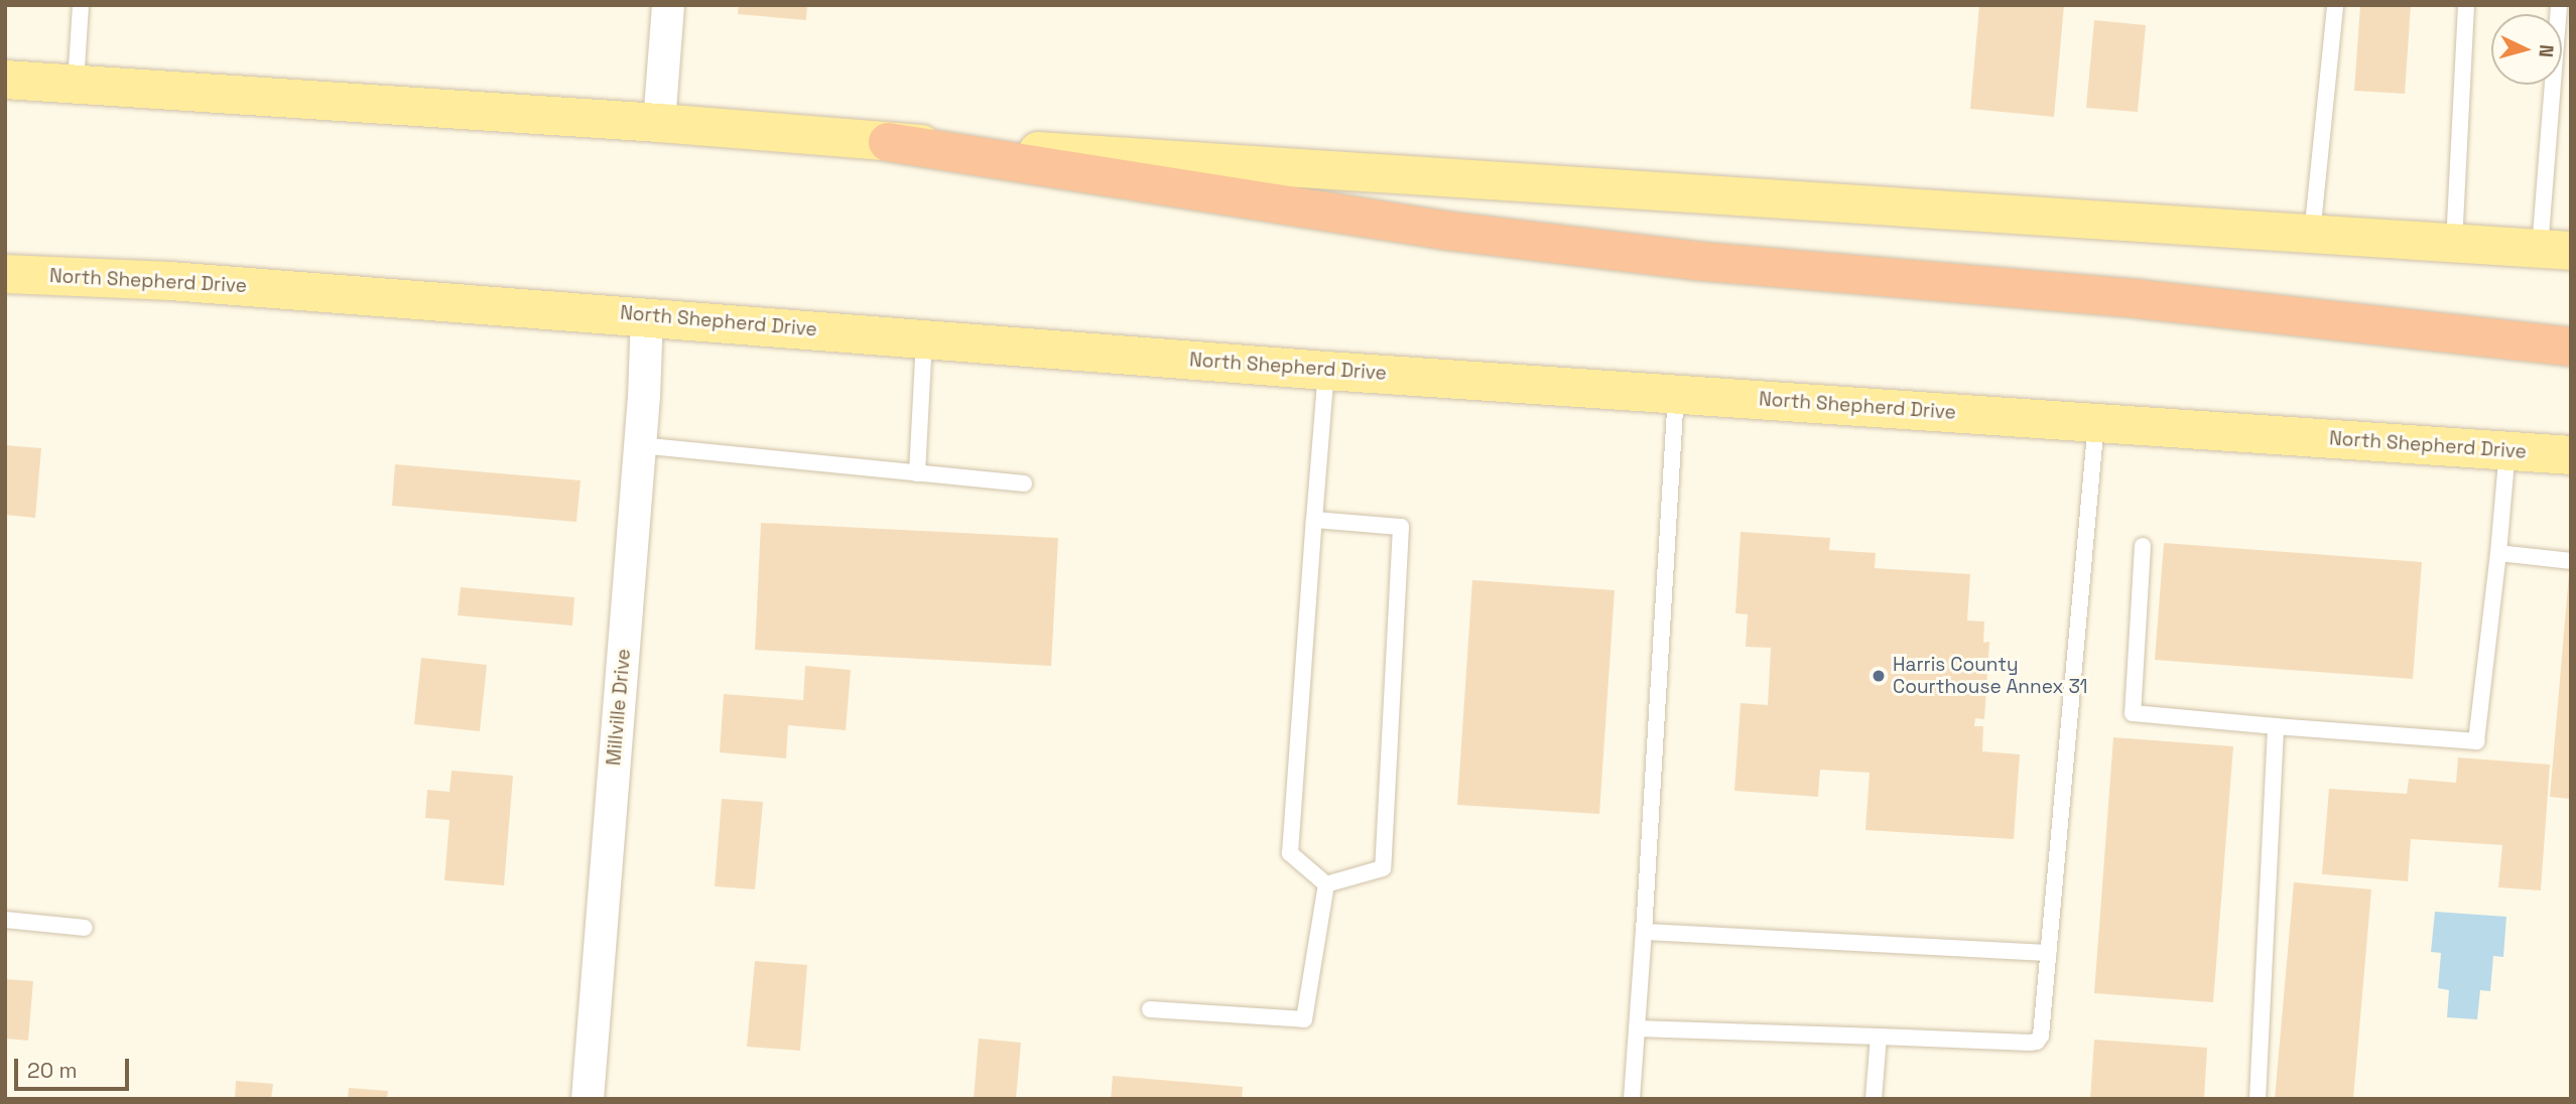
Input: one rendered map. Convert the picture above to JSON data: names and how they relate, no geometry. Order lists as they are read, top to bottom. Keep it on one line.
{"streets":{"main road":["North Shepherd Drive"],"street":["Millville Drive"]},"crossings":[["North Shepherd Drive","Millville Drive"]],"places":["Harris County Courthouse Annex 31"],"scale_bar":"20 m","north":"right"}
